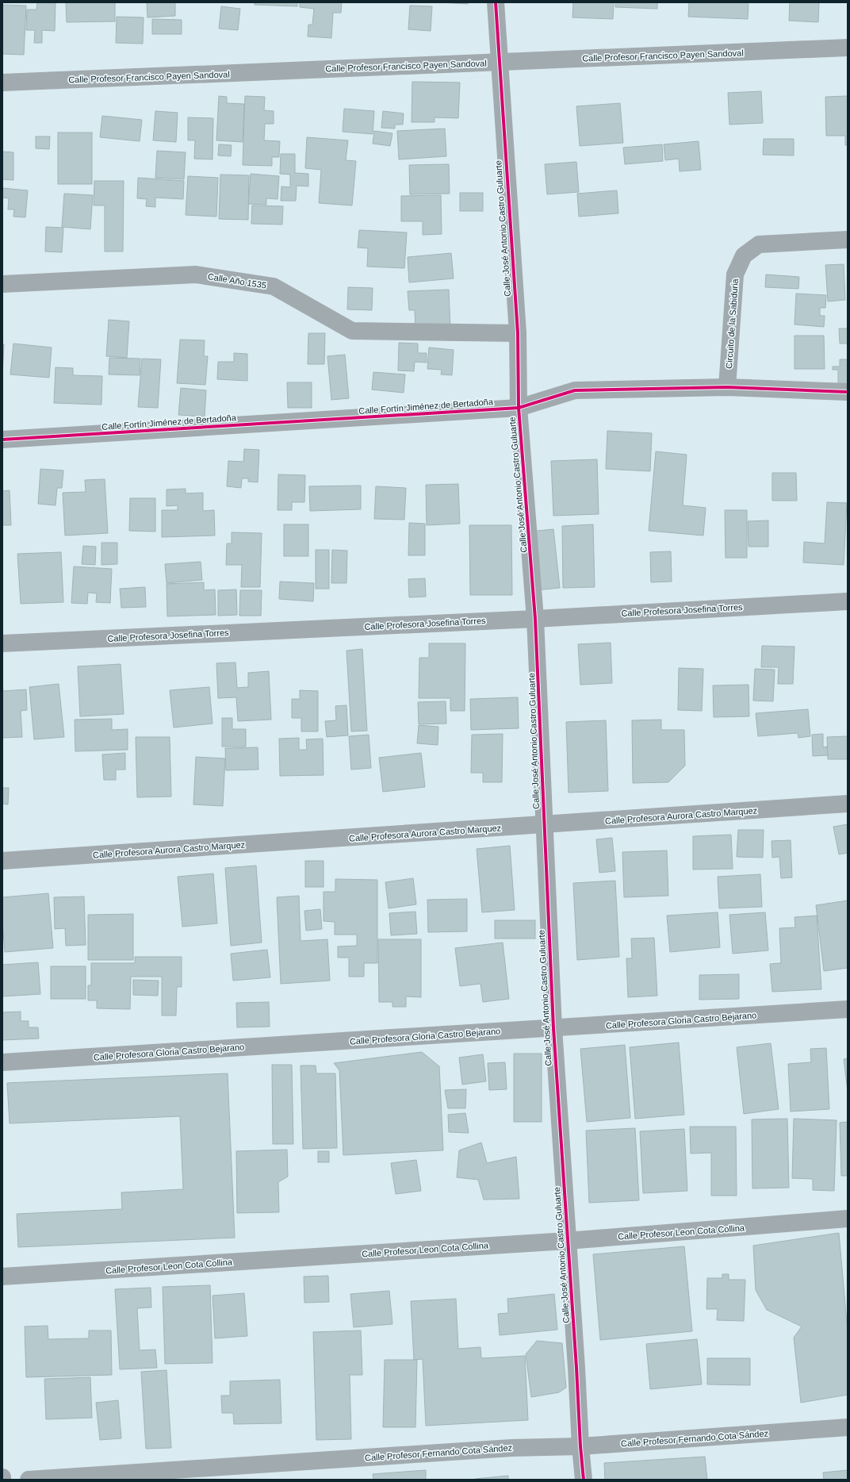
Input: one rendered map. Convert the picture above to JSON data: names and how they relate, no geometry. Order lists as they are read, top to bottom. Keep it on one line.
{"streets":{"street":["Calle Profesor Francisco Payen Sandoval","Calle José Antonio Castro Guluarte","Calle Año 1535","Circuito de la Sabiduria","Calle Fortín Jiménez de Bertadoña","Calle Profesora Josefina Torres","Calle Profesora Aurora Castro Marquez","Calle Profesora Gloria Castro Bejarano","Calle Profesor Leon Cota Collina","Calle Profesor Fernando Cota Sández"]},"crossings":[["Calle Profesor Francisco Payen Sandoval","Calle José Antonio Castro Guluarte"],["Calle José Antonio Castro Guluarte","Calle Año 1535"],["Calle José Antonio Castro Guluarte","Calle Fortín Jiménez de Bertadoña"],["Calle José Antonio Castro Guluarte","Calle Profesora Josefina Torres"],["Calle José Antonio Castro Guluarte","Calle Profesora Aurora Castro Marquez"],["Calle José Antonio Castro Guluarte","Calle Profesora Gloria Castro Bejarano"],["Calle José Antonio Castro Guluarte","Calle Profesor Leon Cota Collina"],["Calle José Antonio Castro Guluarte","Calle Profesor Fernando Cota Sández"],["Circuito de la Sabiduria","Calle Fortín Jiménez de Bertadoña"]]}
